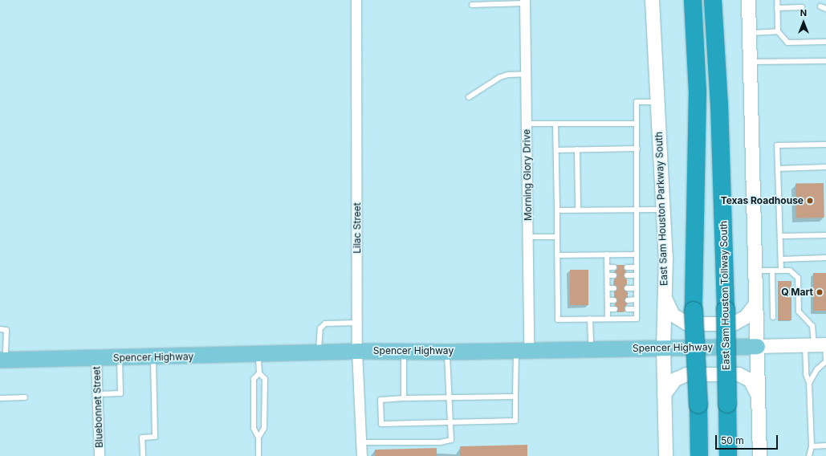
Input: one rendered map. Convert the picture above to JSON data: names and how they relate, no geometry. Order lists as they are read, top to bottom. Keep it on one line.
{"streets":{"highway":["East Sam Houston Tollway South"],"main road":["East Sam Houston Parkway South","Spencer Highway"],"street":["Morning Glory Drive","Lilac Street","Bluebonnet Street"]},"crossings":[["Morning Glory Drive","Spencer Highway"],["East Sam Houston Parkway South","Spencer Highway"],["Lilac Street","Spencer Highway"],["Spencer Highway","Bluebonnet Street"]],"places":["Texas Roadhouse","Q Mart"],"scale_bar":"50 m","north":"top"}
